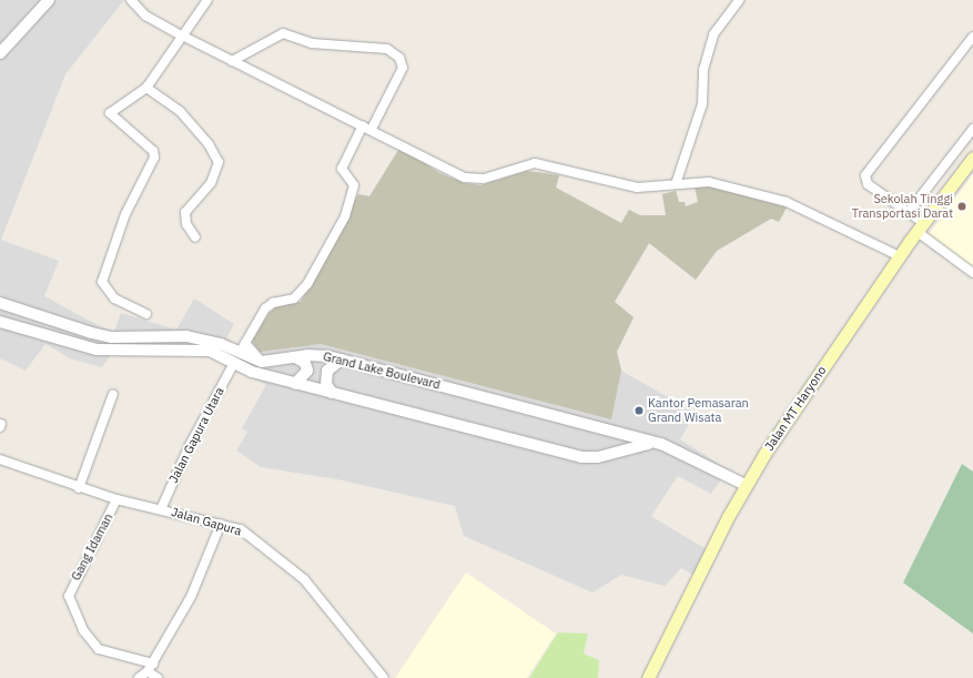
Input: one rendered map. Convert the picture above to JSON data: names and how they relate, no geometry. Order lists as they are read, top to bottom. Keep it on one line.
{"streets":{"main road":["Jalan MT Haryono"],"street":["Grand Lake Boulevard","Jalan Gapura Utara","Jalan Gapura","Gang Idaman"]},"crossings":[["Grand Lake Boulevard","Jalan MT Haryono"],["Grand Lake Boulevard","Jalan Gapura Utara"],["Jalan Gapura Utara","Jalan Gapura"],["Jalan Gapura","Gang Idaman"]],"places":["Sekolah Tinggi Transportasi Darat","Kantor Pemasaran Grand Wisata"]}
